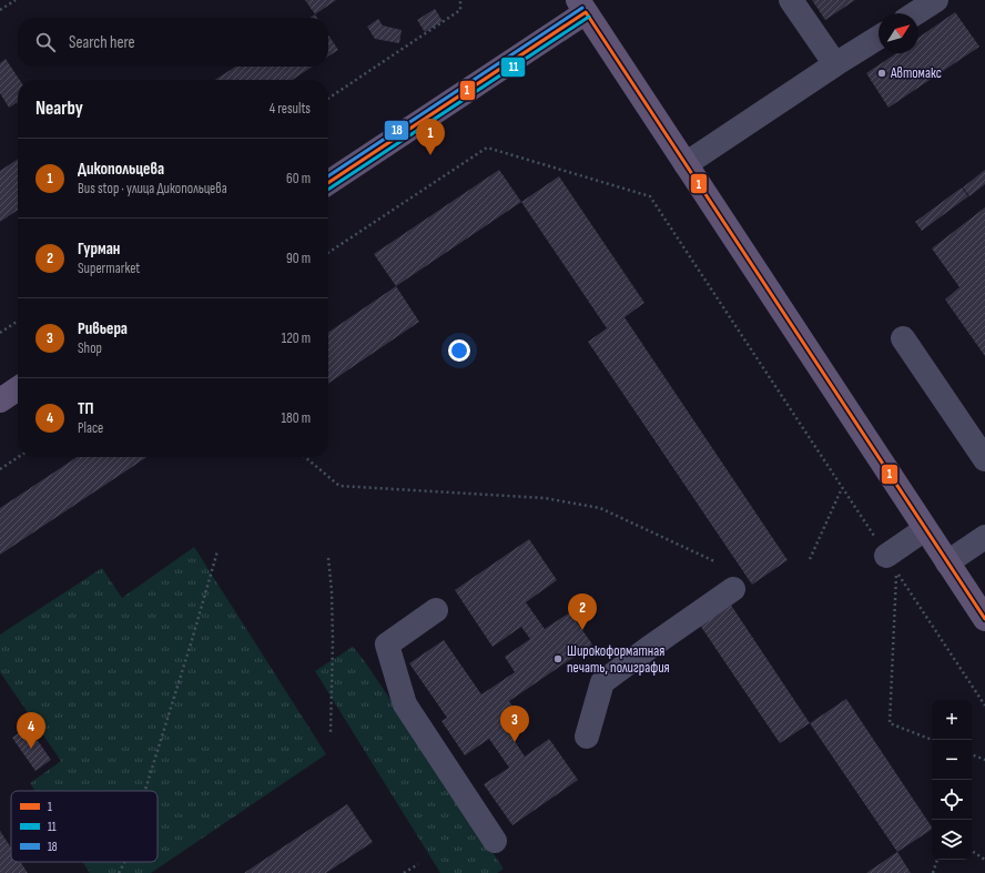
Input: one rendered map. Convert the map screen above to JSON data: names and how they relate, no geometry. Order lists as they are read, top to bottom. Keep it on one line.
{"places":["Автомакс","Широкоформатная печать, полиграфия"],"lines":["transit line 18","transit line 1","transit line 11"],"legend":["1","11","18"],"north":"top right","page":{"search":"Search here","heading":["Nearby","4 results"],"pins":["1","2","3","4"],"list":[{"mark":"1","name":"Дикопольцева","note":"Bus stop · улица Дикопольцева","value":"60 m"},{"mark":"2","name":"Гурман","note":"Supermarket","value":"90 m"},{"mark":"3","name":"Ривьера","note":"Shop","value":"120 m"},{"mark":"4","name":"ТП","note":"Place","value":"180 m"}],"map_buttons":["+","−"]}}
